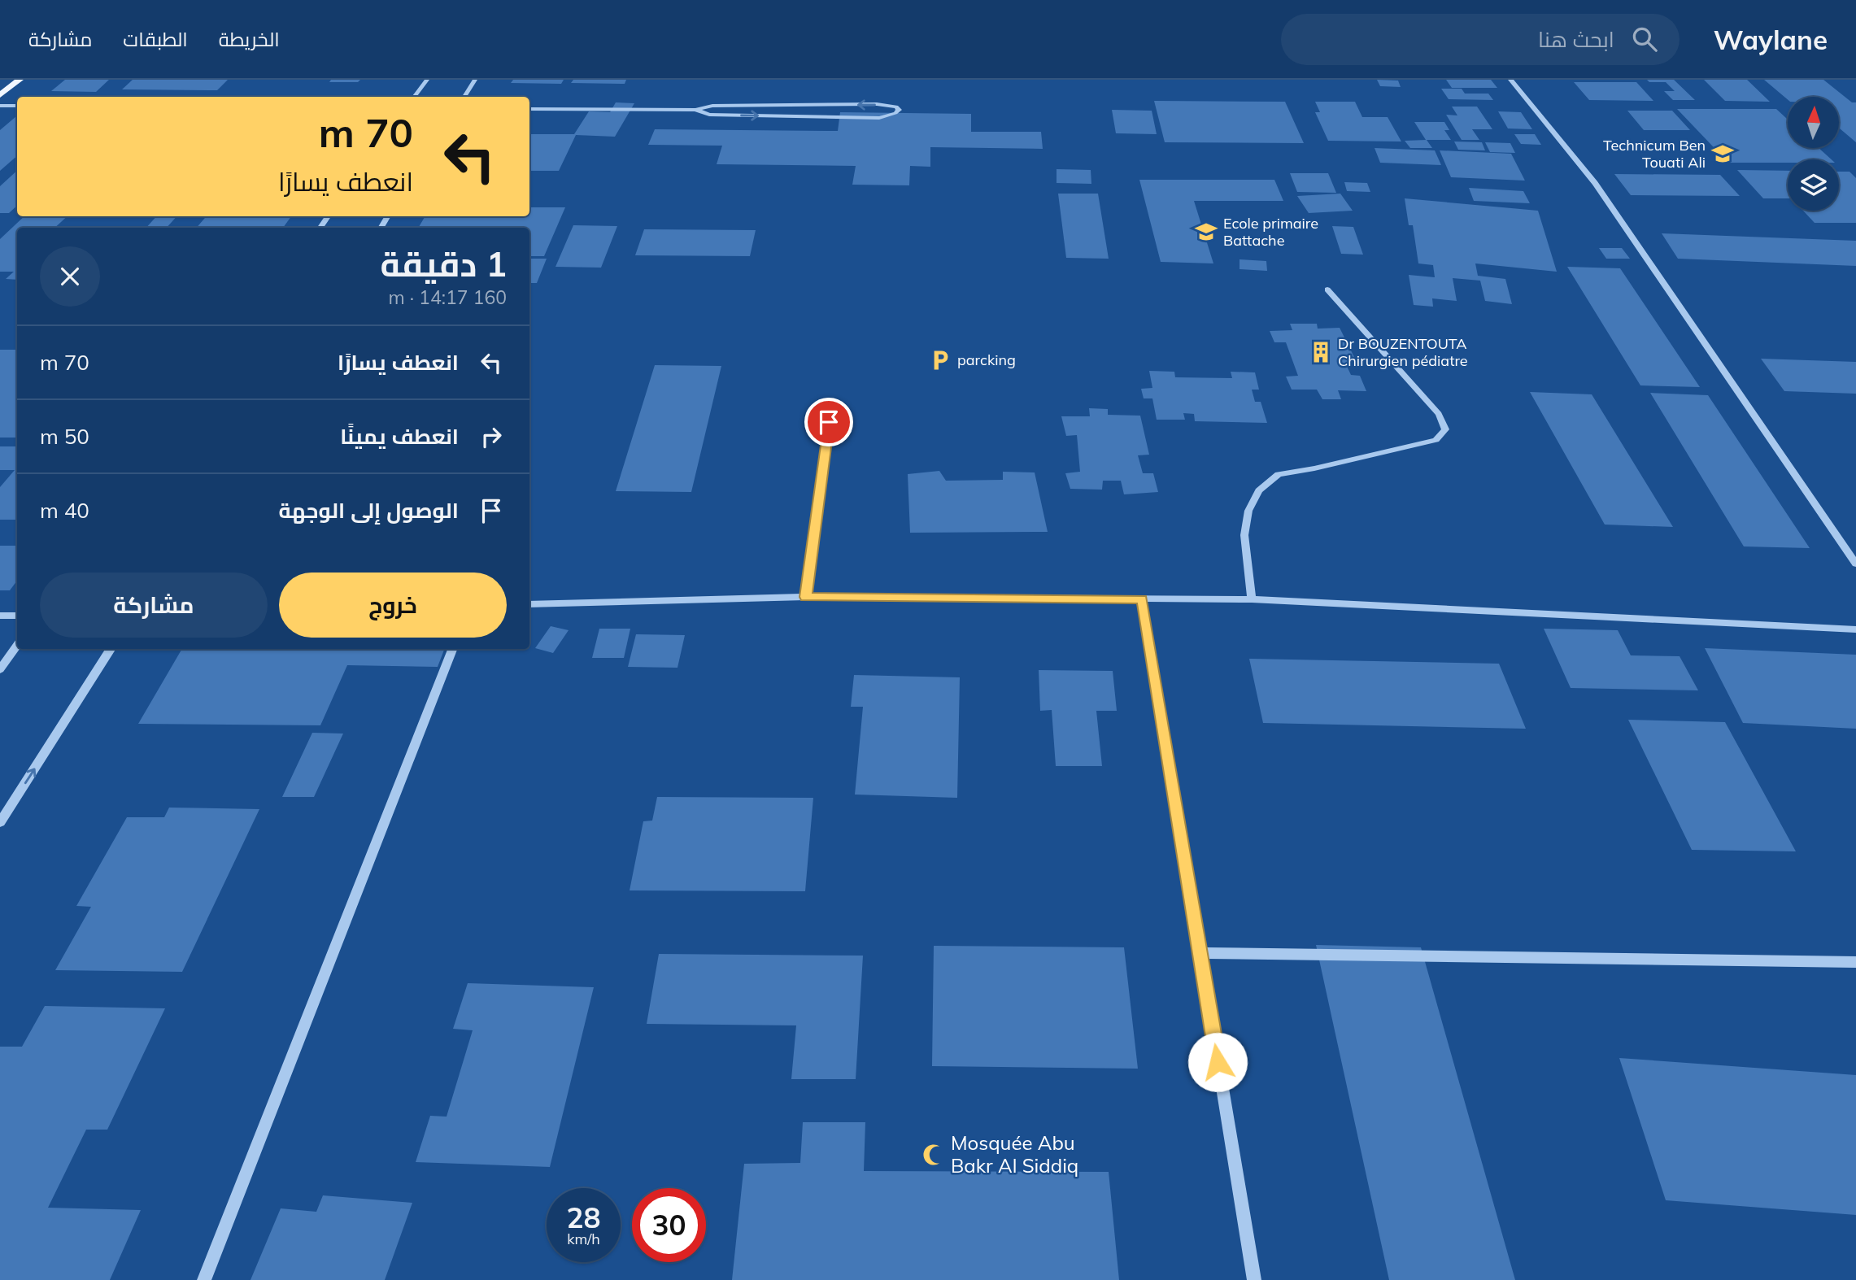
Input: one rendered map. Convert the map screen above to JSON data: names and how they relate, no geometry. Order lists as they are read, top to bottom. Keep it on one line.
{"places":{"school or university":["Technicum Ben Touati Ali","Ecole primaire Battache"],"building":["Dr BOUZENTOUTA Chirurgien pédiatre"],"parking":["parcking"],"mosque":["Mosquée Abu Bakr Al Siddiq"]},"north":"top","page":{"header":"Waylane","search":"ابحث هنا","nav":["الخريطة","الطبقات","مشاركة"],"turn":["70 m","انعطف يسارًا"],"heading":["1 دقيقة","160 m · 14:17"],"list":[{"name":"انعطف يسارًا","value":"70 m"},{"name":"انعطف يمينًا","value":"50 m"},{"name":"الوصول إلى الوجهة","value":"40 m"}],"buttons":["خروج","مشاركة"],"speed":"28 km/h","limit":"30"}}
